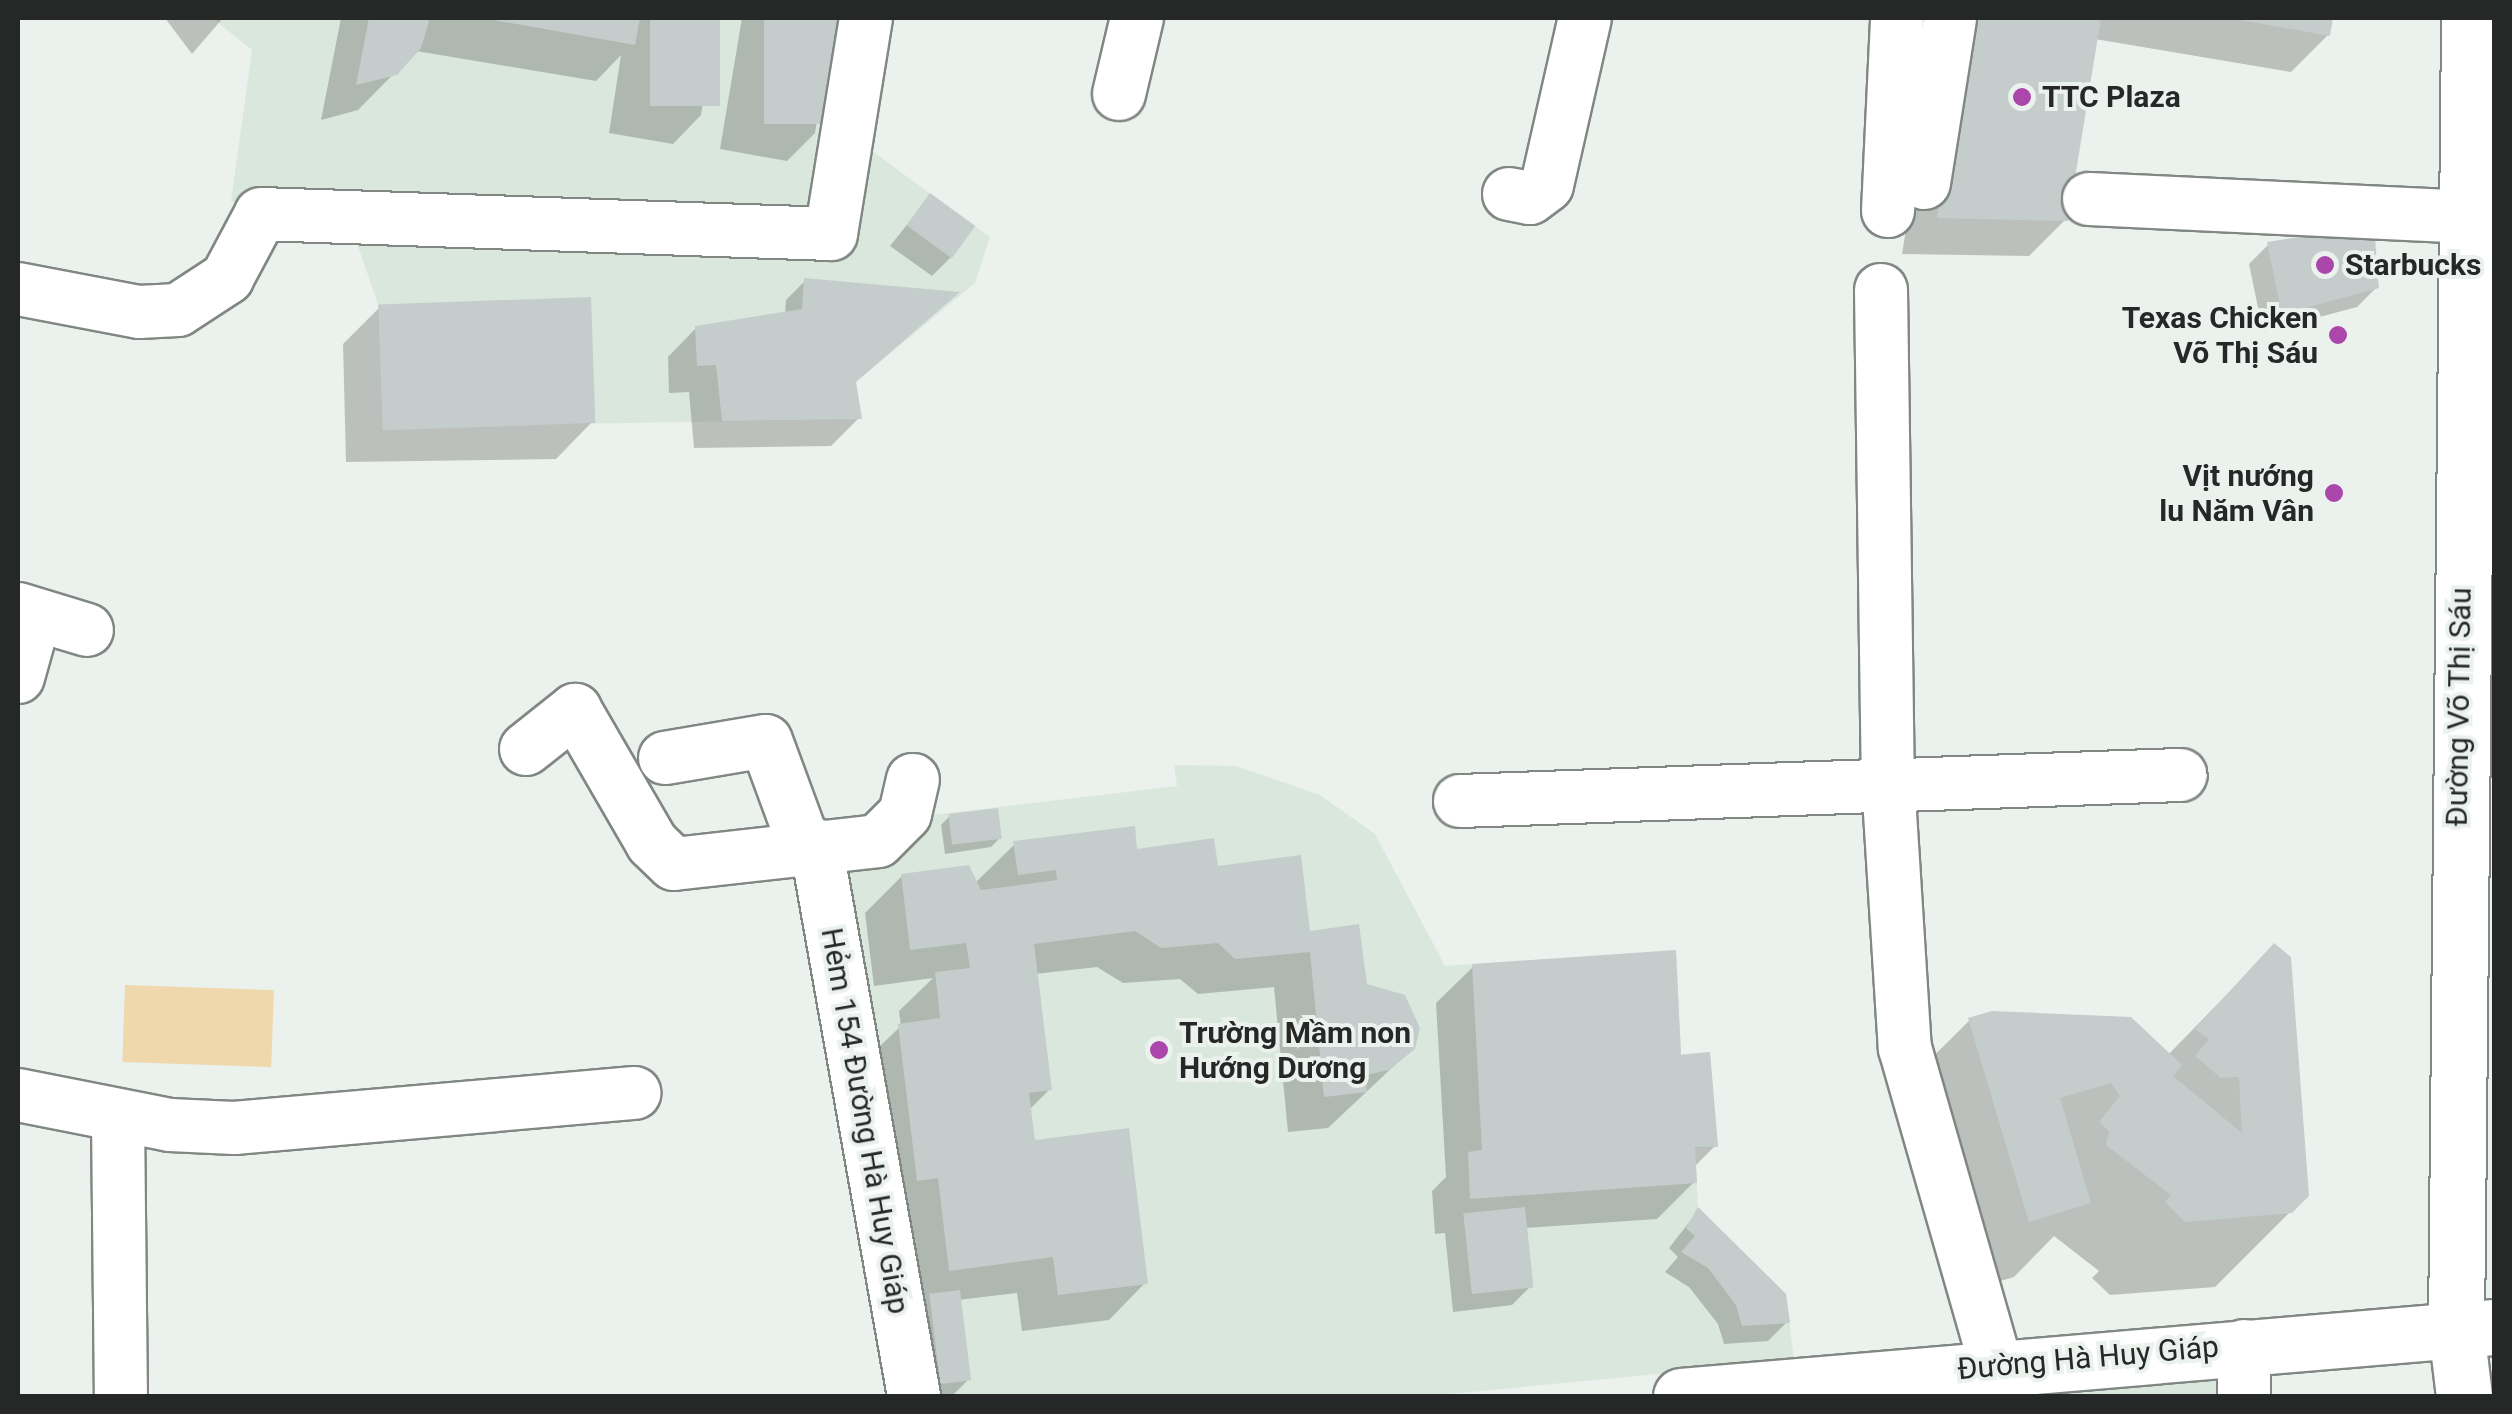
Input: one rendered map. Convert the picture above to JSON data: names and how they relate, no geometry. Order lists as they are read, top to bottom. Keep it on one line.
{"streets":{"main road":["Đường Võ Thị Sáu","Đường Hà Huy Giáp"],"street":["Hẻm 154 Đường Hà Huy Giáp"]},"crossings":[["Đường Võ Thị Sáu","Đường Hà Huy Giáp"]],"places":["TTC Plaza","Starbucks","Texas Chicken Võ Thị Sáu","Vịt nướng lu Năm Vân","Trường Mầm non Hướng Dương"]}
